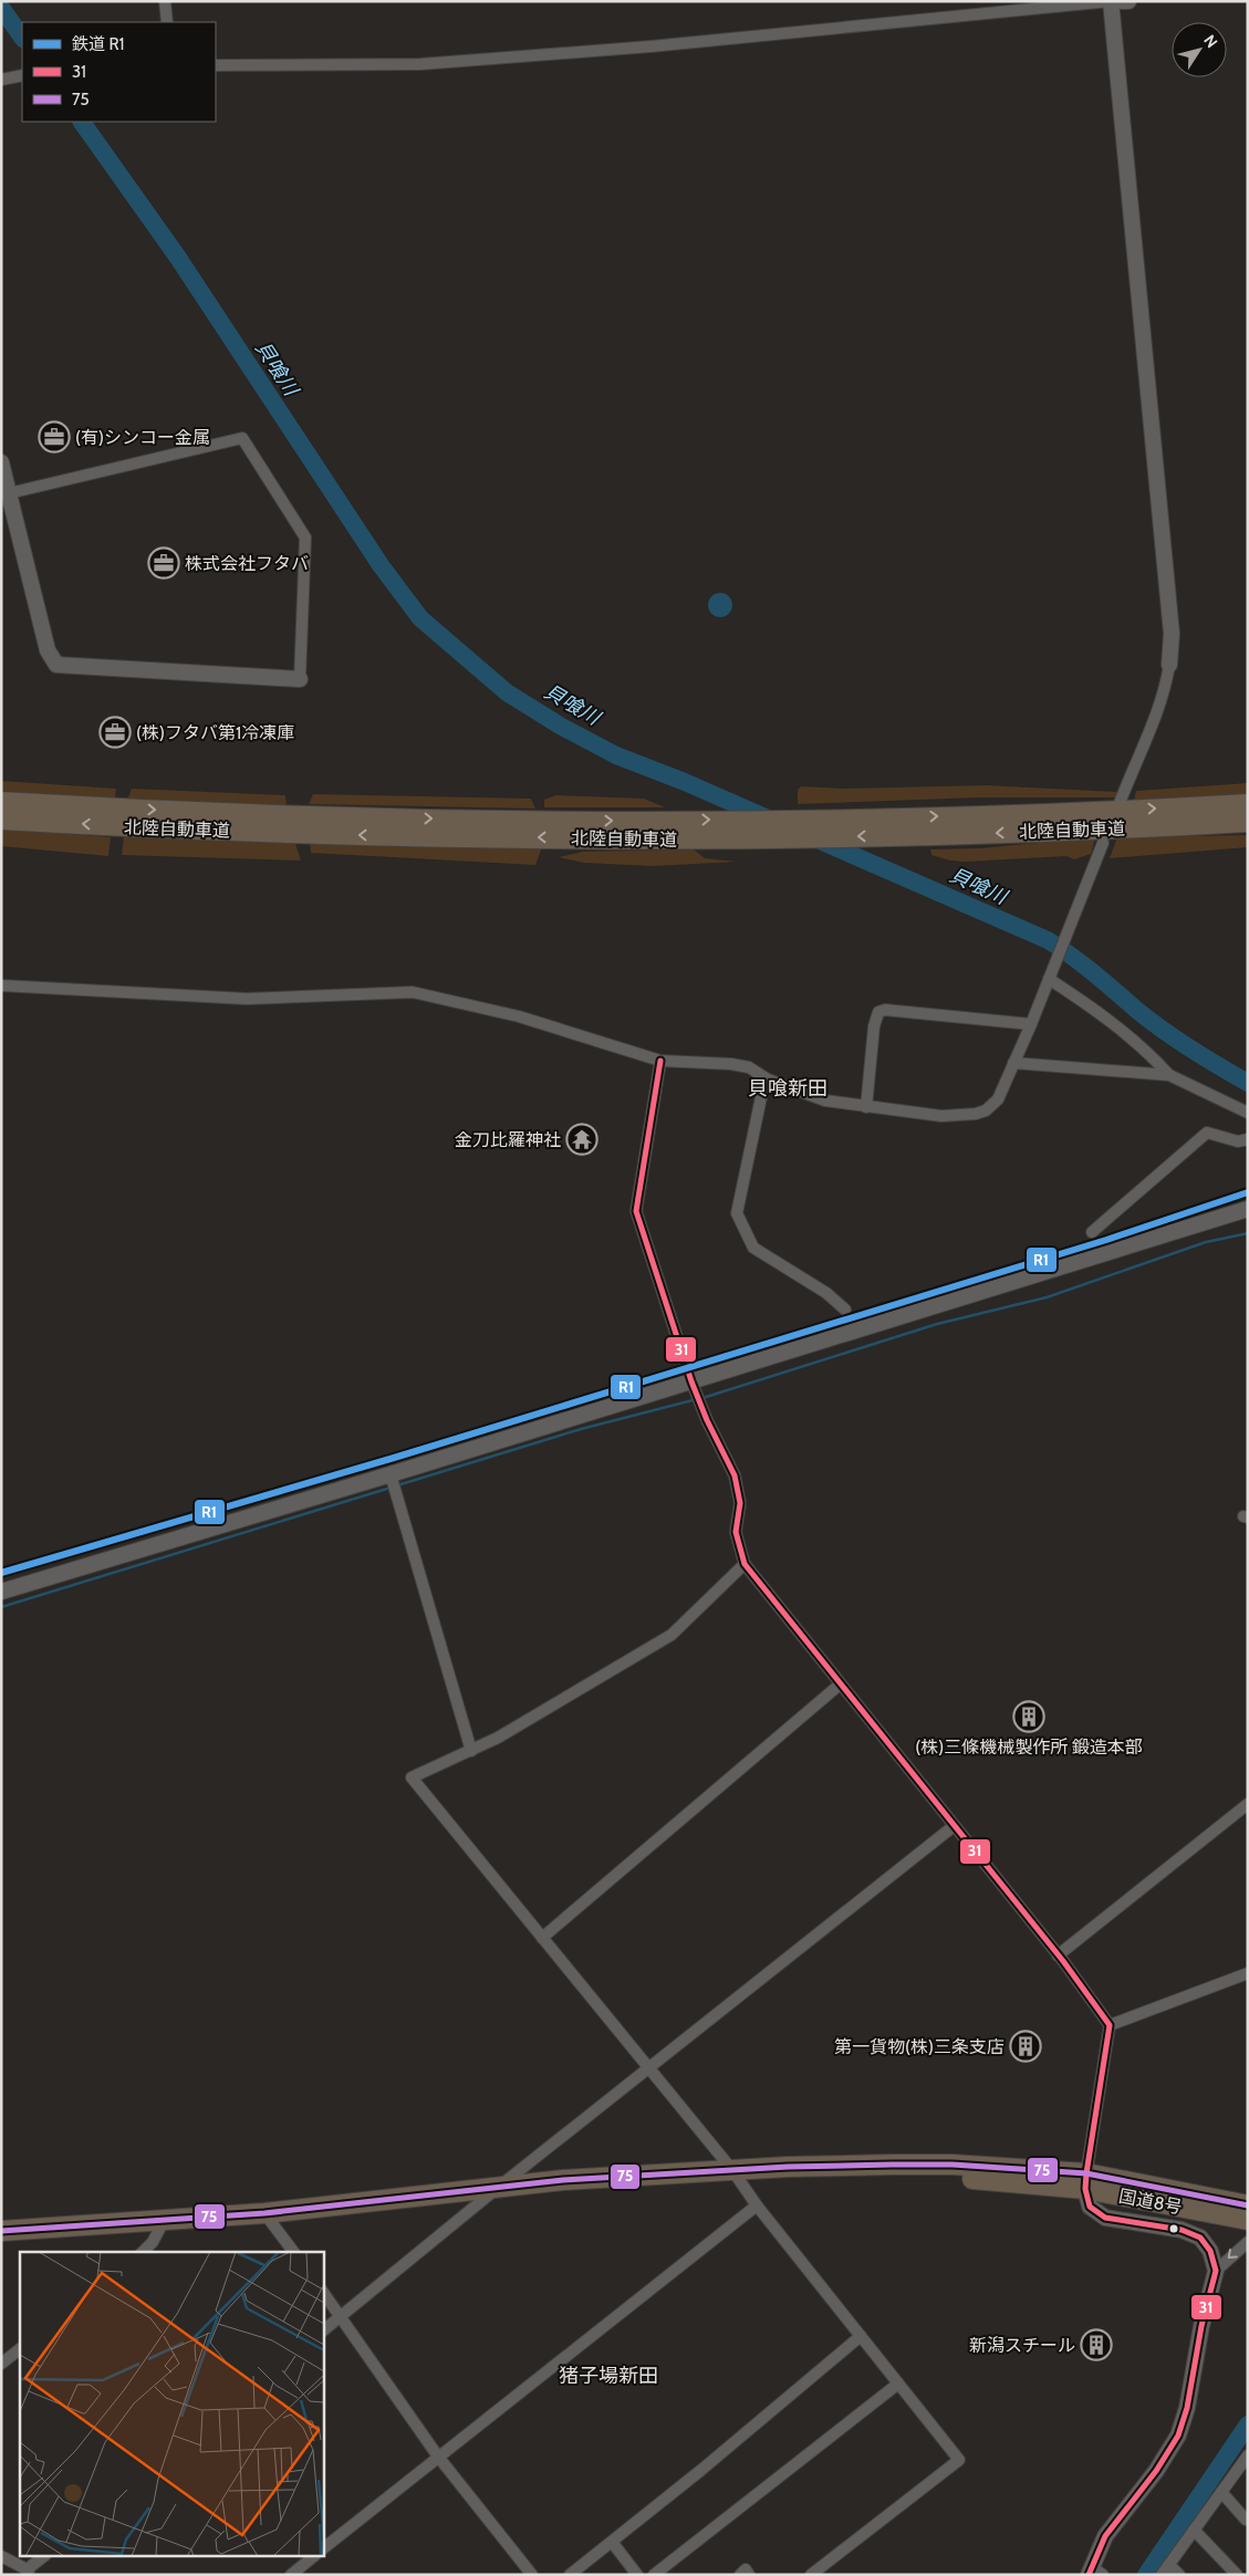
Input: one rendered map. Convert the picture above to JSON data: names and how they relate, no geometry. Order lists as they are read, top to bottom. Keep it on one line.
{"streets":{"highway":["北陸自動車道","国道8号"]},"districts":["貝喰新田","猪子場新田"],"water":["貝喰川"],"places":{"office":["(有)シンコー金属","株式会社フタバ","(株)フタバ第1冷凍庫"],"temple":["金刀比羅神社"],"building":["(株)三條機械製作所 鍛造本部","第一貨物(株)三条支店","新潟スチール"]},"lines":["transit line 31","rail line R1","transit line 75"],"legend":["鉄道 R1","31","75"],"north":"top right"}
